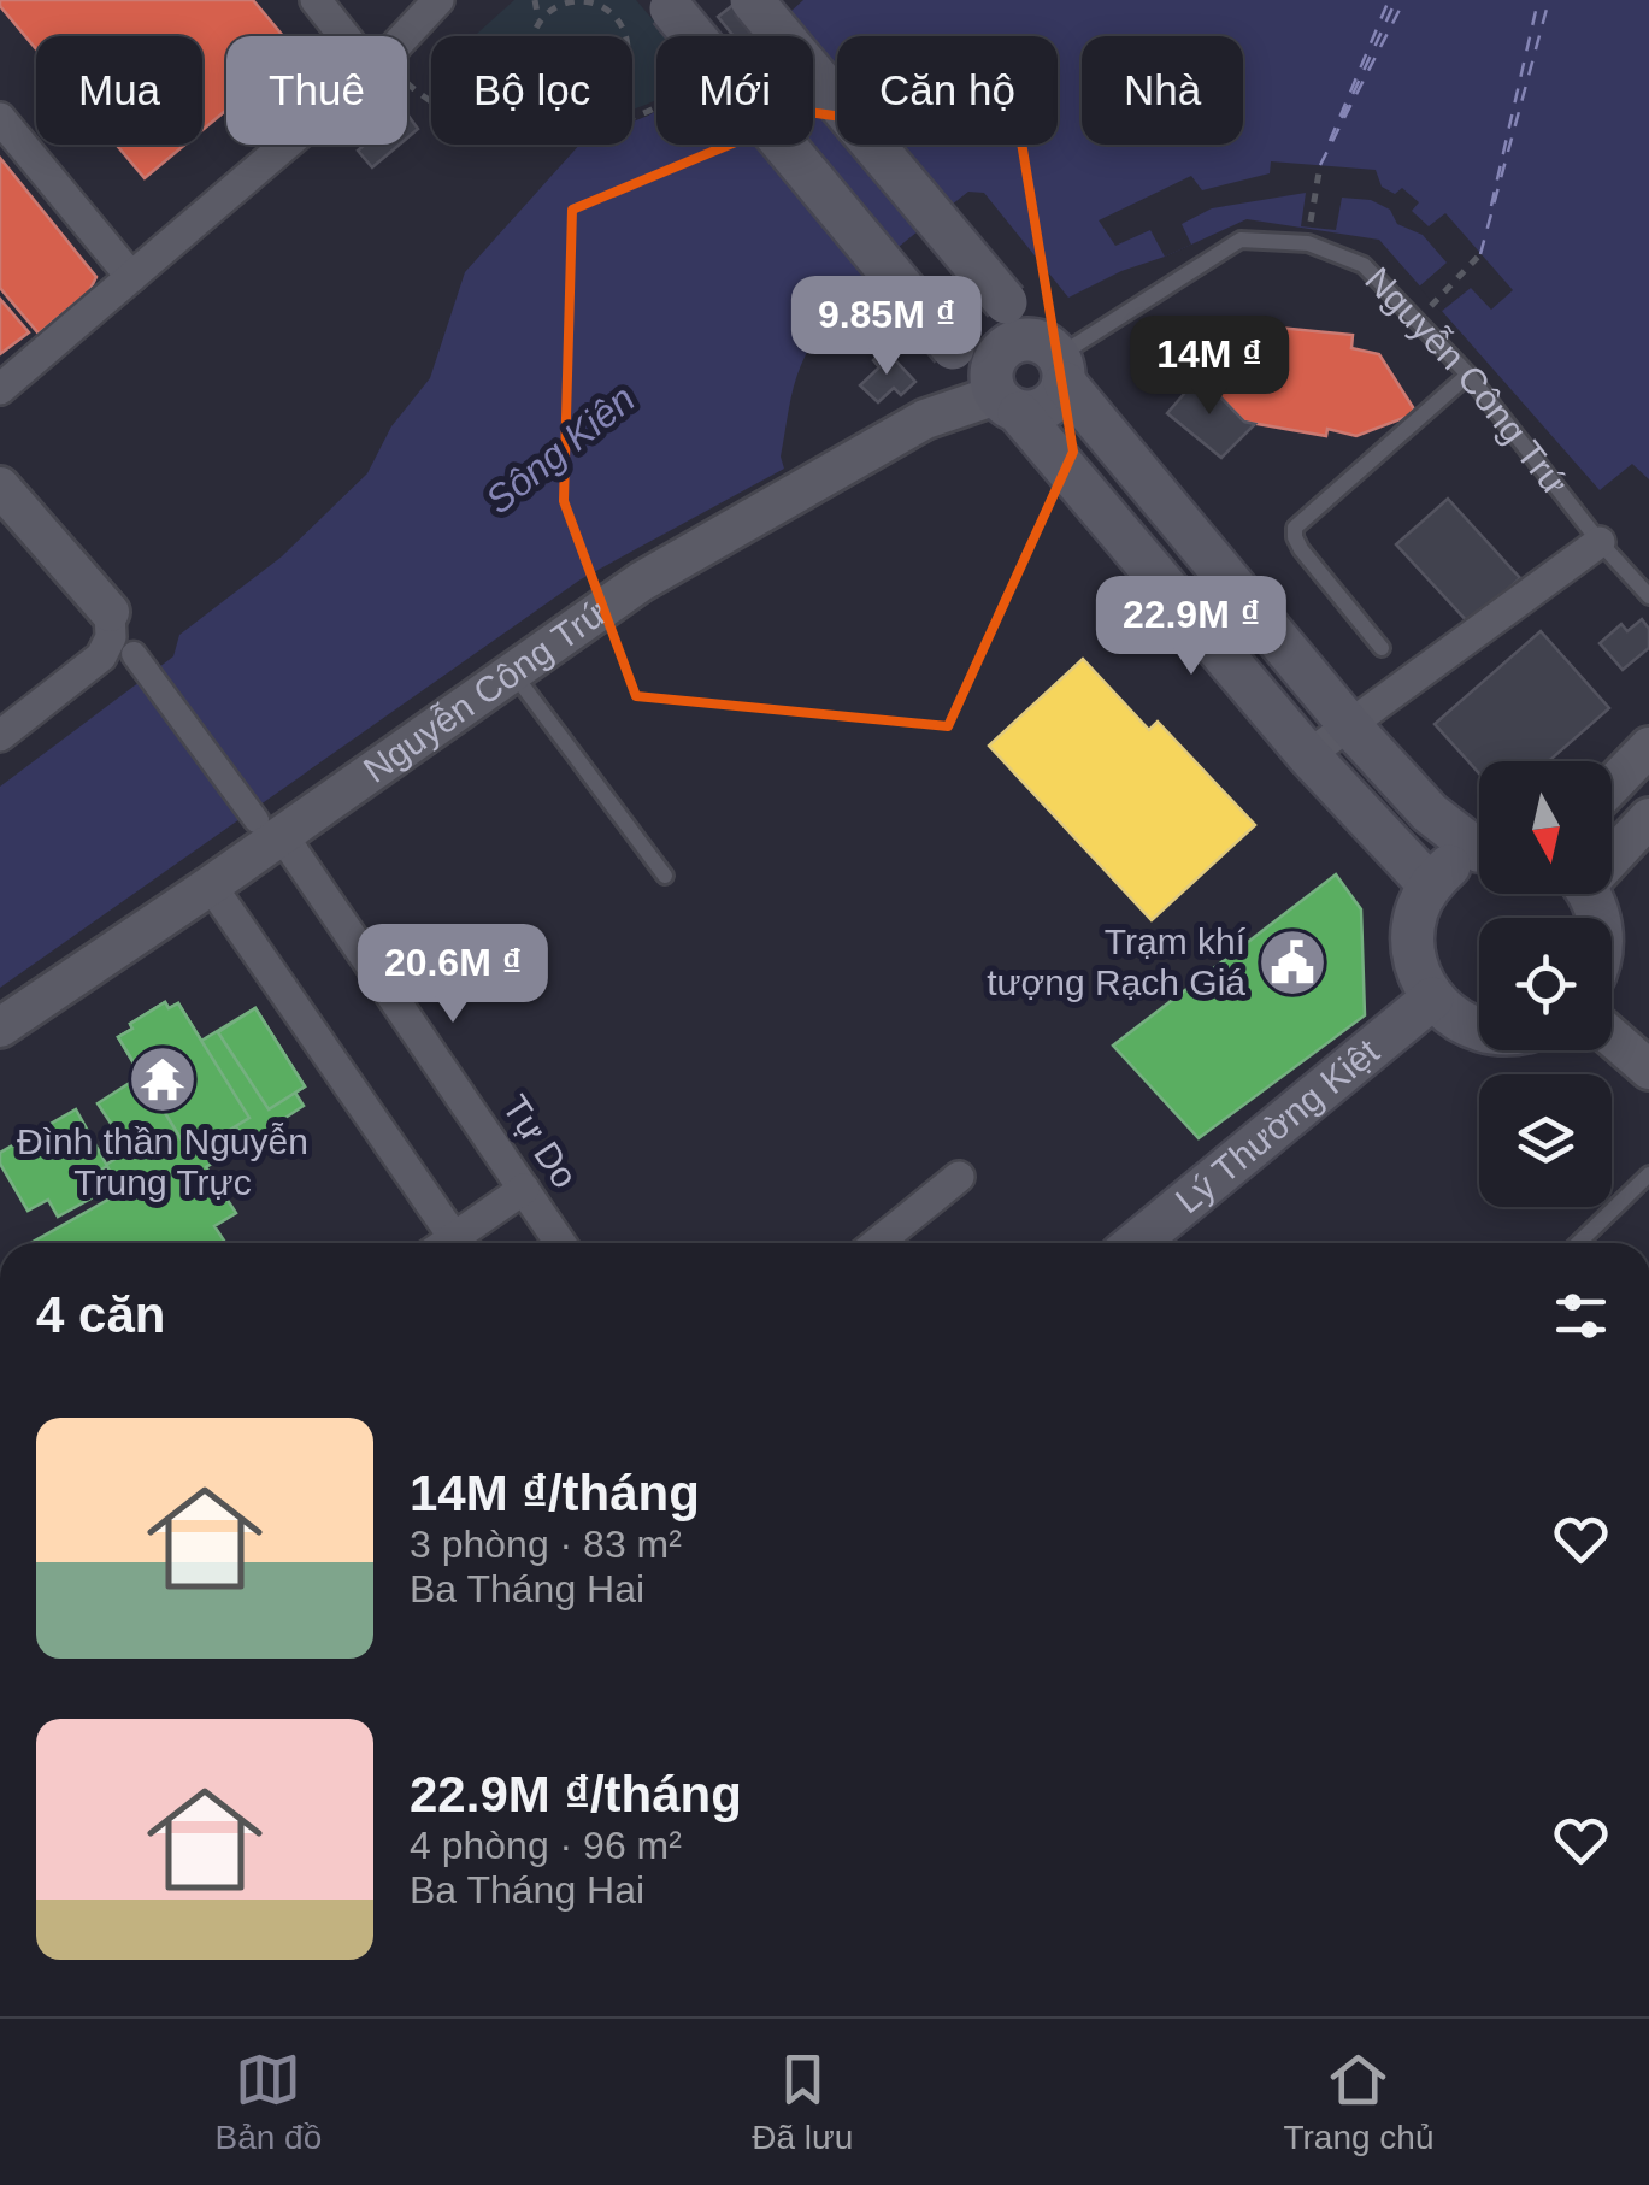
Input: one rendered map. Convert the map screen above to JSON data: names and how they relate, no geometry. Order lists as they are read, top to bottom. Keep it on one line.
{"streets":{"main road":["Lý Thường Kiệt"],"street":["Nguyễn Công Trứ","Tự Do"]},"crossings":[["Nguyễn Công Trứ","Tự Do"]],"water":["Sông Kiên"],"places":{"public building":["Trạm khí tượng Rạch Giá"],"temple":["Đình thần Nguyễn Trung Trực"]},"north":"bottom","page":{"chip":["Mua","Thuê","Bộ lọc","Mới","Căn hộ","Nhà"],"price":["9.85M ₫","14M ₫","22.9M ₫","20.6M ₫"],"heading":"4 căn","list":[{"name":"14M ₫/tháng","note":"3 phòng · 83 m² · Ba Tháng Hai"},{"name":"22.9M ₫/tháng","note":"4 phòng · 96 m² · Ba Tháng Hai"}],"tabs":["Bản đồ","Đã lưu","Trang chủ"]}}
